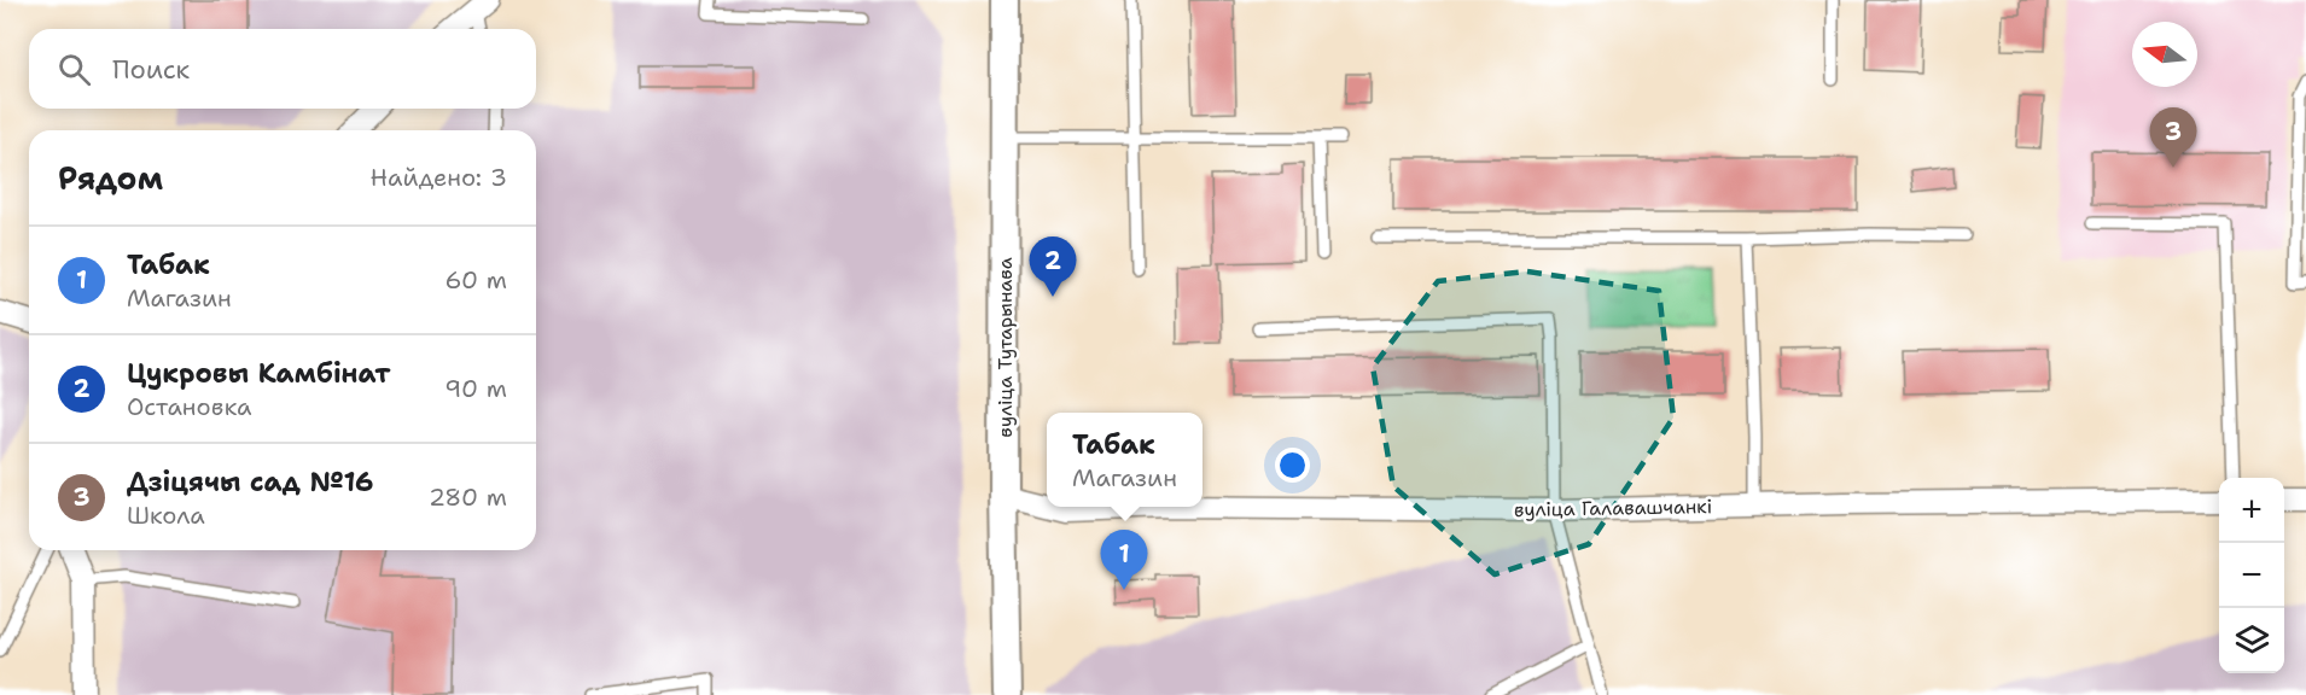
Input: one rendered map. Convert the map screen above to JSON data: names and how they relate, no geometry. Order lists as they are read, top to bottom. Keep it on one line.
{"streets":{"street":["вуліца Тутарынава","вуліца Галавашчанкі"]},"crossings":[["вуліца Тутарынава","вуліца Галавашчанкі"]],"north":"left","page":{"search":"Поиск","pins":["3","2","1"],"heading":["Рядом","Найдено: 3"],"list":[{"mark":"1","name":"Табак","note":"Магазин","value":"60 m"},{"mark":"2","name":"Цукровы Камбінат","note":"Остановка","value":"90 m"},{"mark":"3","name":"Дзіцячы сад №16","note":"Школа","value":"280 m"}],"popup":["Табак","Магазин"],"map_buttons":["+","−"]}}
